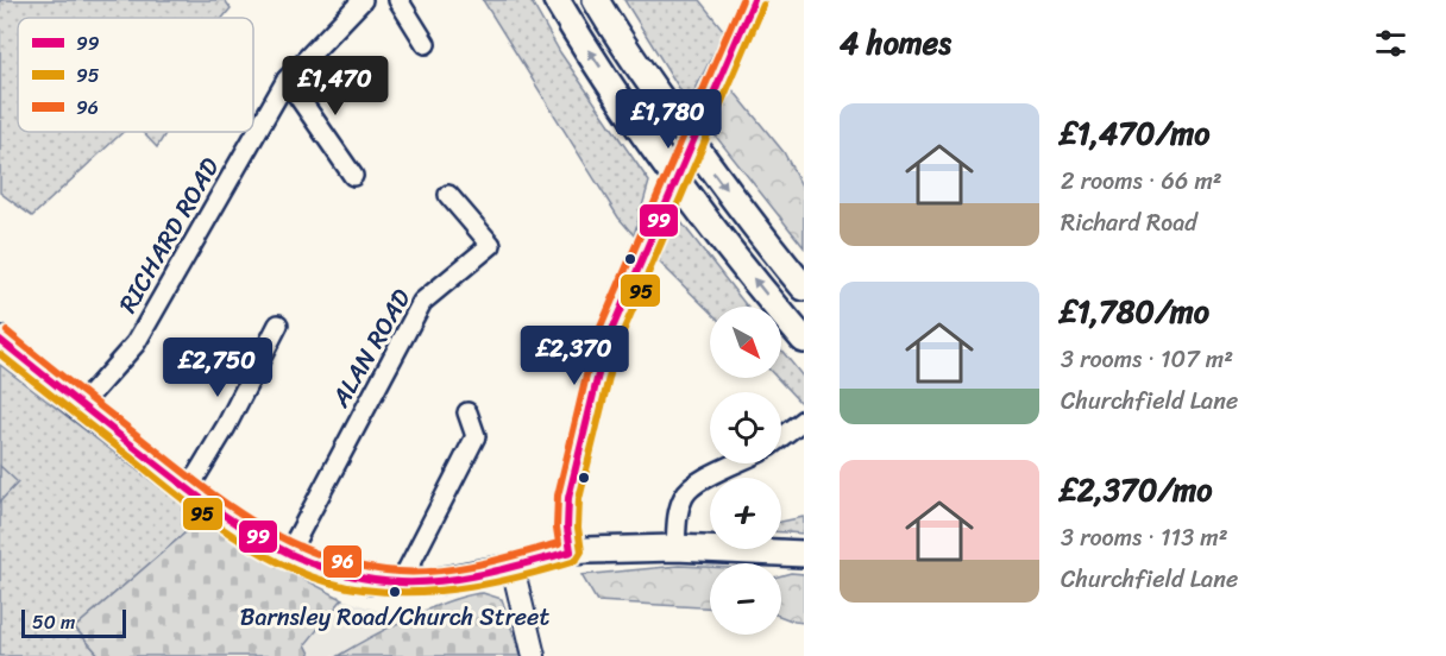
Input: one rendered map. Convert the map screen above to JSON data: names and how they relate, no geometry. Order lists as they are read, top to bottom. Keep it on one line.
{"streets":{"street":["RICHARD ROAD","ALAN ROAD"]},"places":["Barnsley Road/Church Street"],"lines":["transit line 99","transit line 96","transit line 95"],"legend":["99","95","96"],"scale_bar":"50 m","north":"bottom right","page":{"heading":"4 homes","price":["£1,470","£1,780","£2,370","£2,750"],"list":[{"name":"£1,470/mo","note":"2 rooms · 66 m² · Richard Road"},{"name":"£1,780/mo","note":"3 rooms · 107 m² · Churchfield Lane"},{"name":"£2,370/mo","note":"3 rooms · 113 m² · Churchfield Lane"}],"map_buttons":["+","−"],"scale":"50 m"}}
